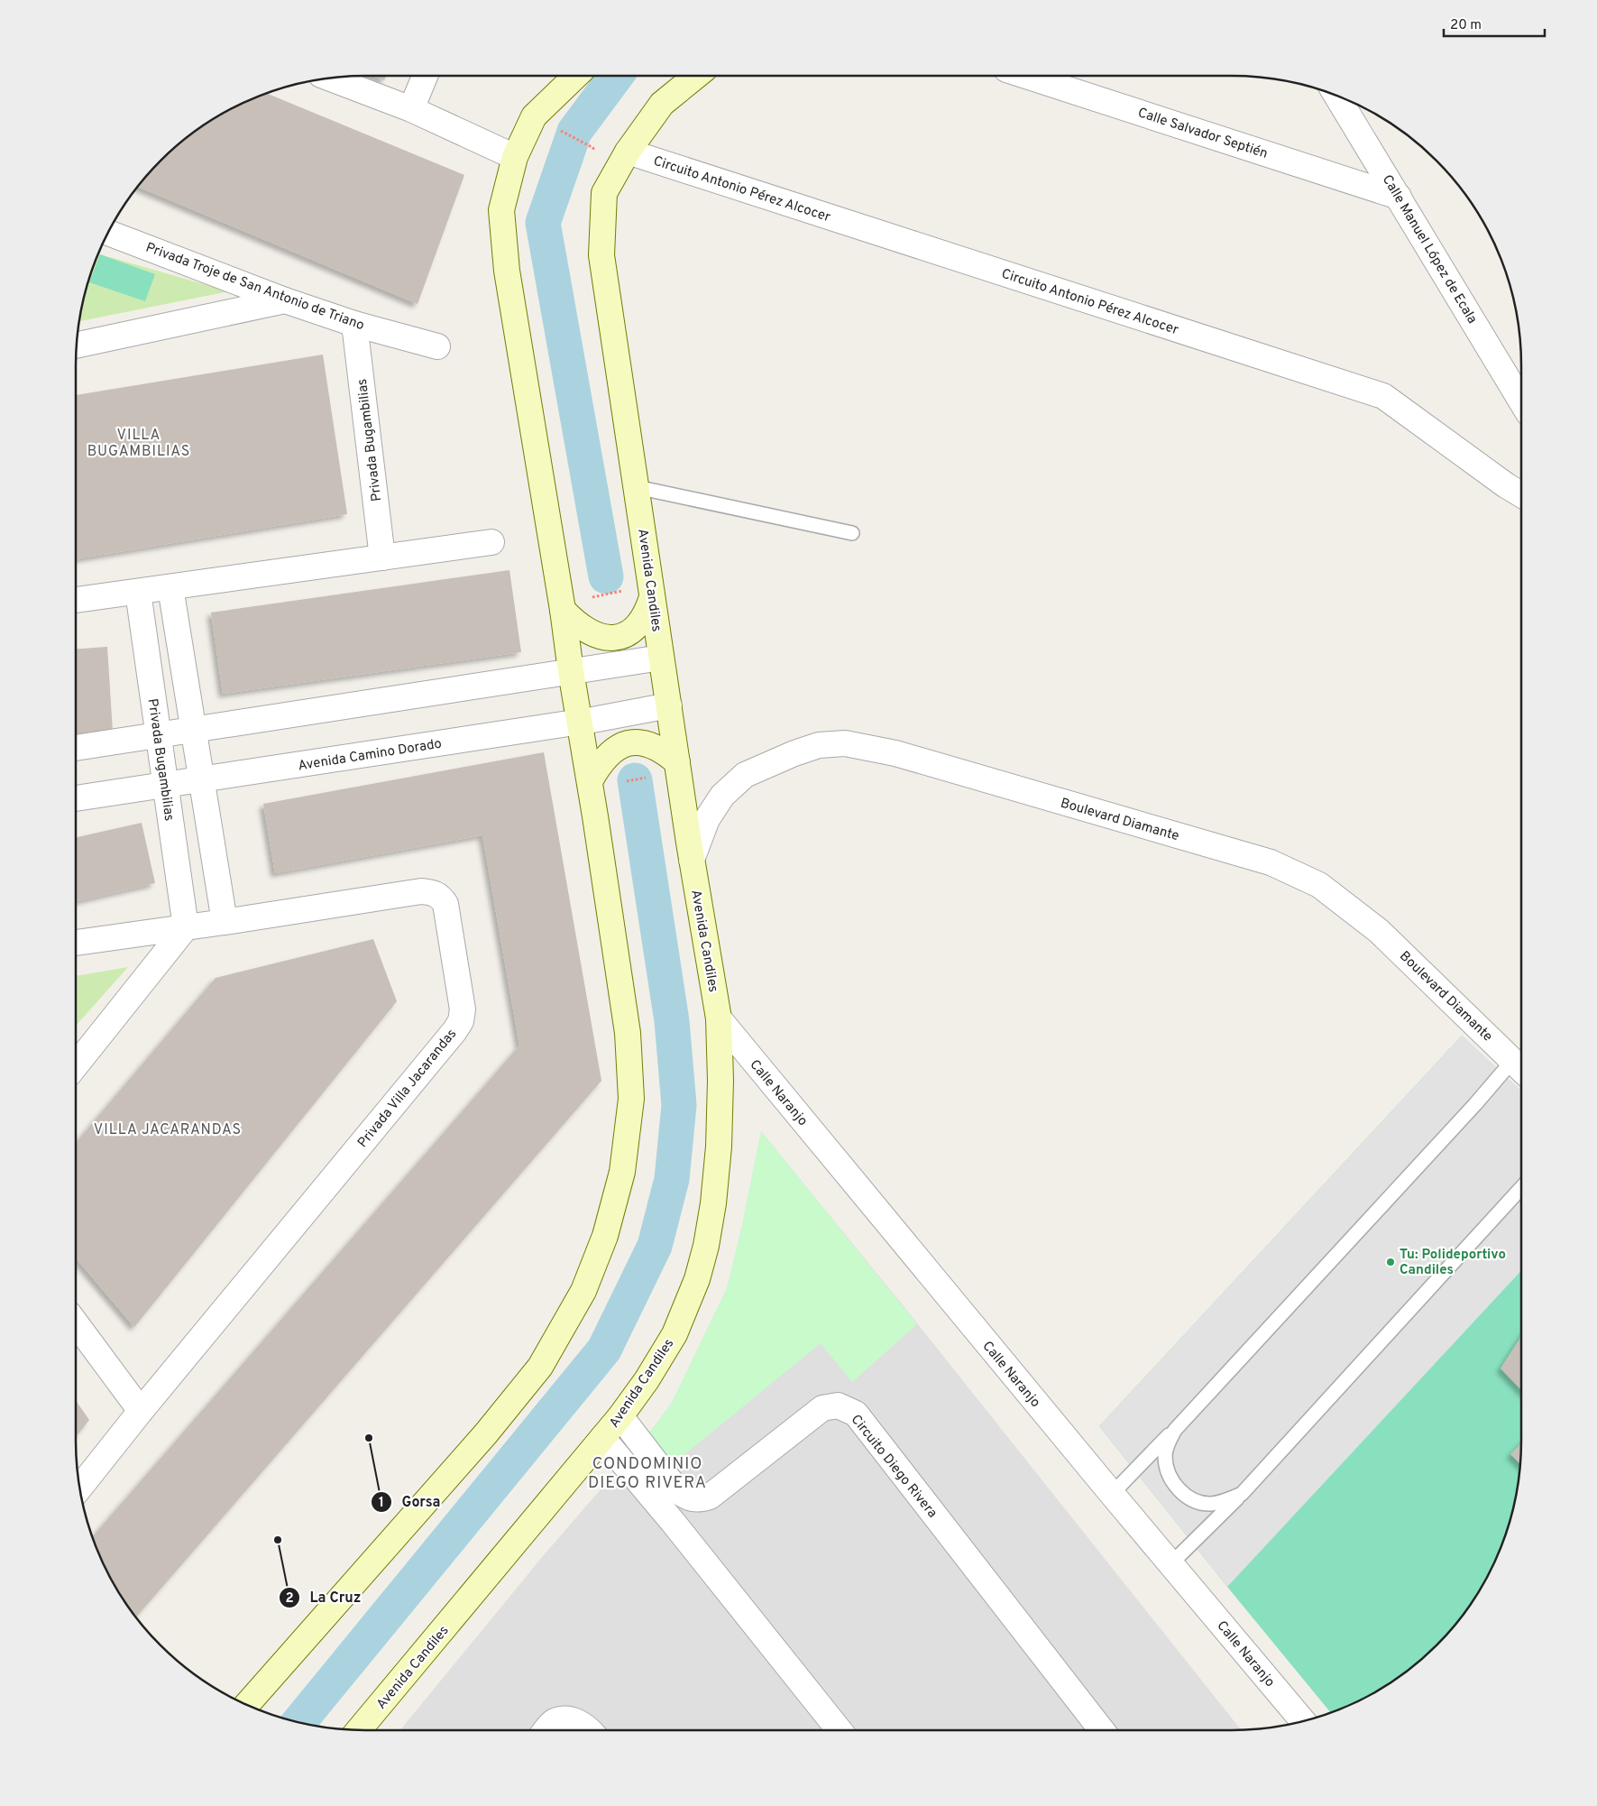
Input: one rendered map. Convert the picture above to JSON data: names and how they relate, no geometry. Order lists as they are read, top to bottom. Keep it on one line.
{"streets":{"main road":["Avenida Candiles"],"street":["Calle Salvador Septién","Circuito Antonio Pérez Alcocer","Calle Manuel López de Ecala","Privada Troje de San Antonio de Triano","Privada Bugambilias","Avenida Camino Dorado","Boulevard Diamante","Privada Villa Jacarandas","Calle Naranjo","Circuito Diego Rivera"]},"crossings":[["Calle Salvador Septién","Calle Manuel López de Ecala"],["Circuito Antonio Pérez Alcocer","Avenida Candiles"],["Privada Troje de San Antonio de Triano","Privada Bugambilias"],["Privada Bugambilias","Avenida Camino Dorado"],["Privada Bugambilias","Privada Villa Jacarandas"],["Avenida Candiles","Avenida Camino Dorado"],["Avenida Candiles","Boulevard Diamante"],["Avenida Candiles","Calle Naranjo"],["Avenida Candiles","Circuito Diego Rivera"]],"districts":["VILLA BUGAMBILIAS","VILLA JACARANDAS","CONDOMINIO DIEGO RIVERA"],"places":["Tu: Polideportivo Candiles","Gorsa","La Cruz"],"scale_bar":"20 m"}
